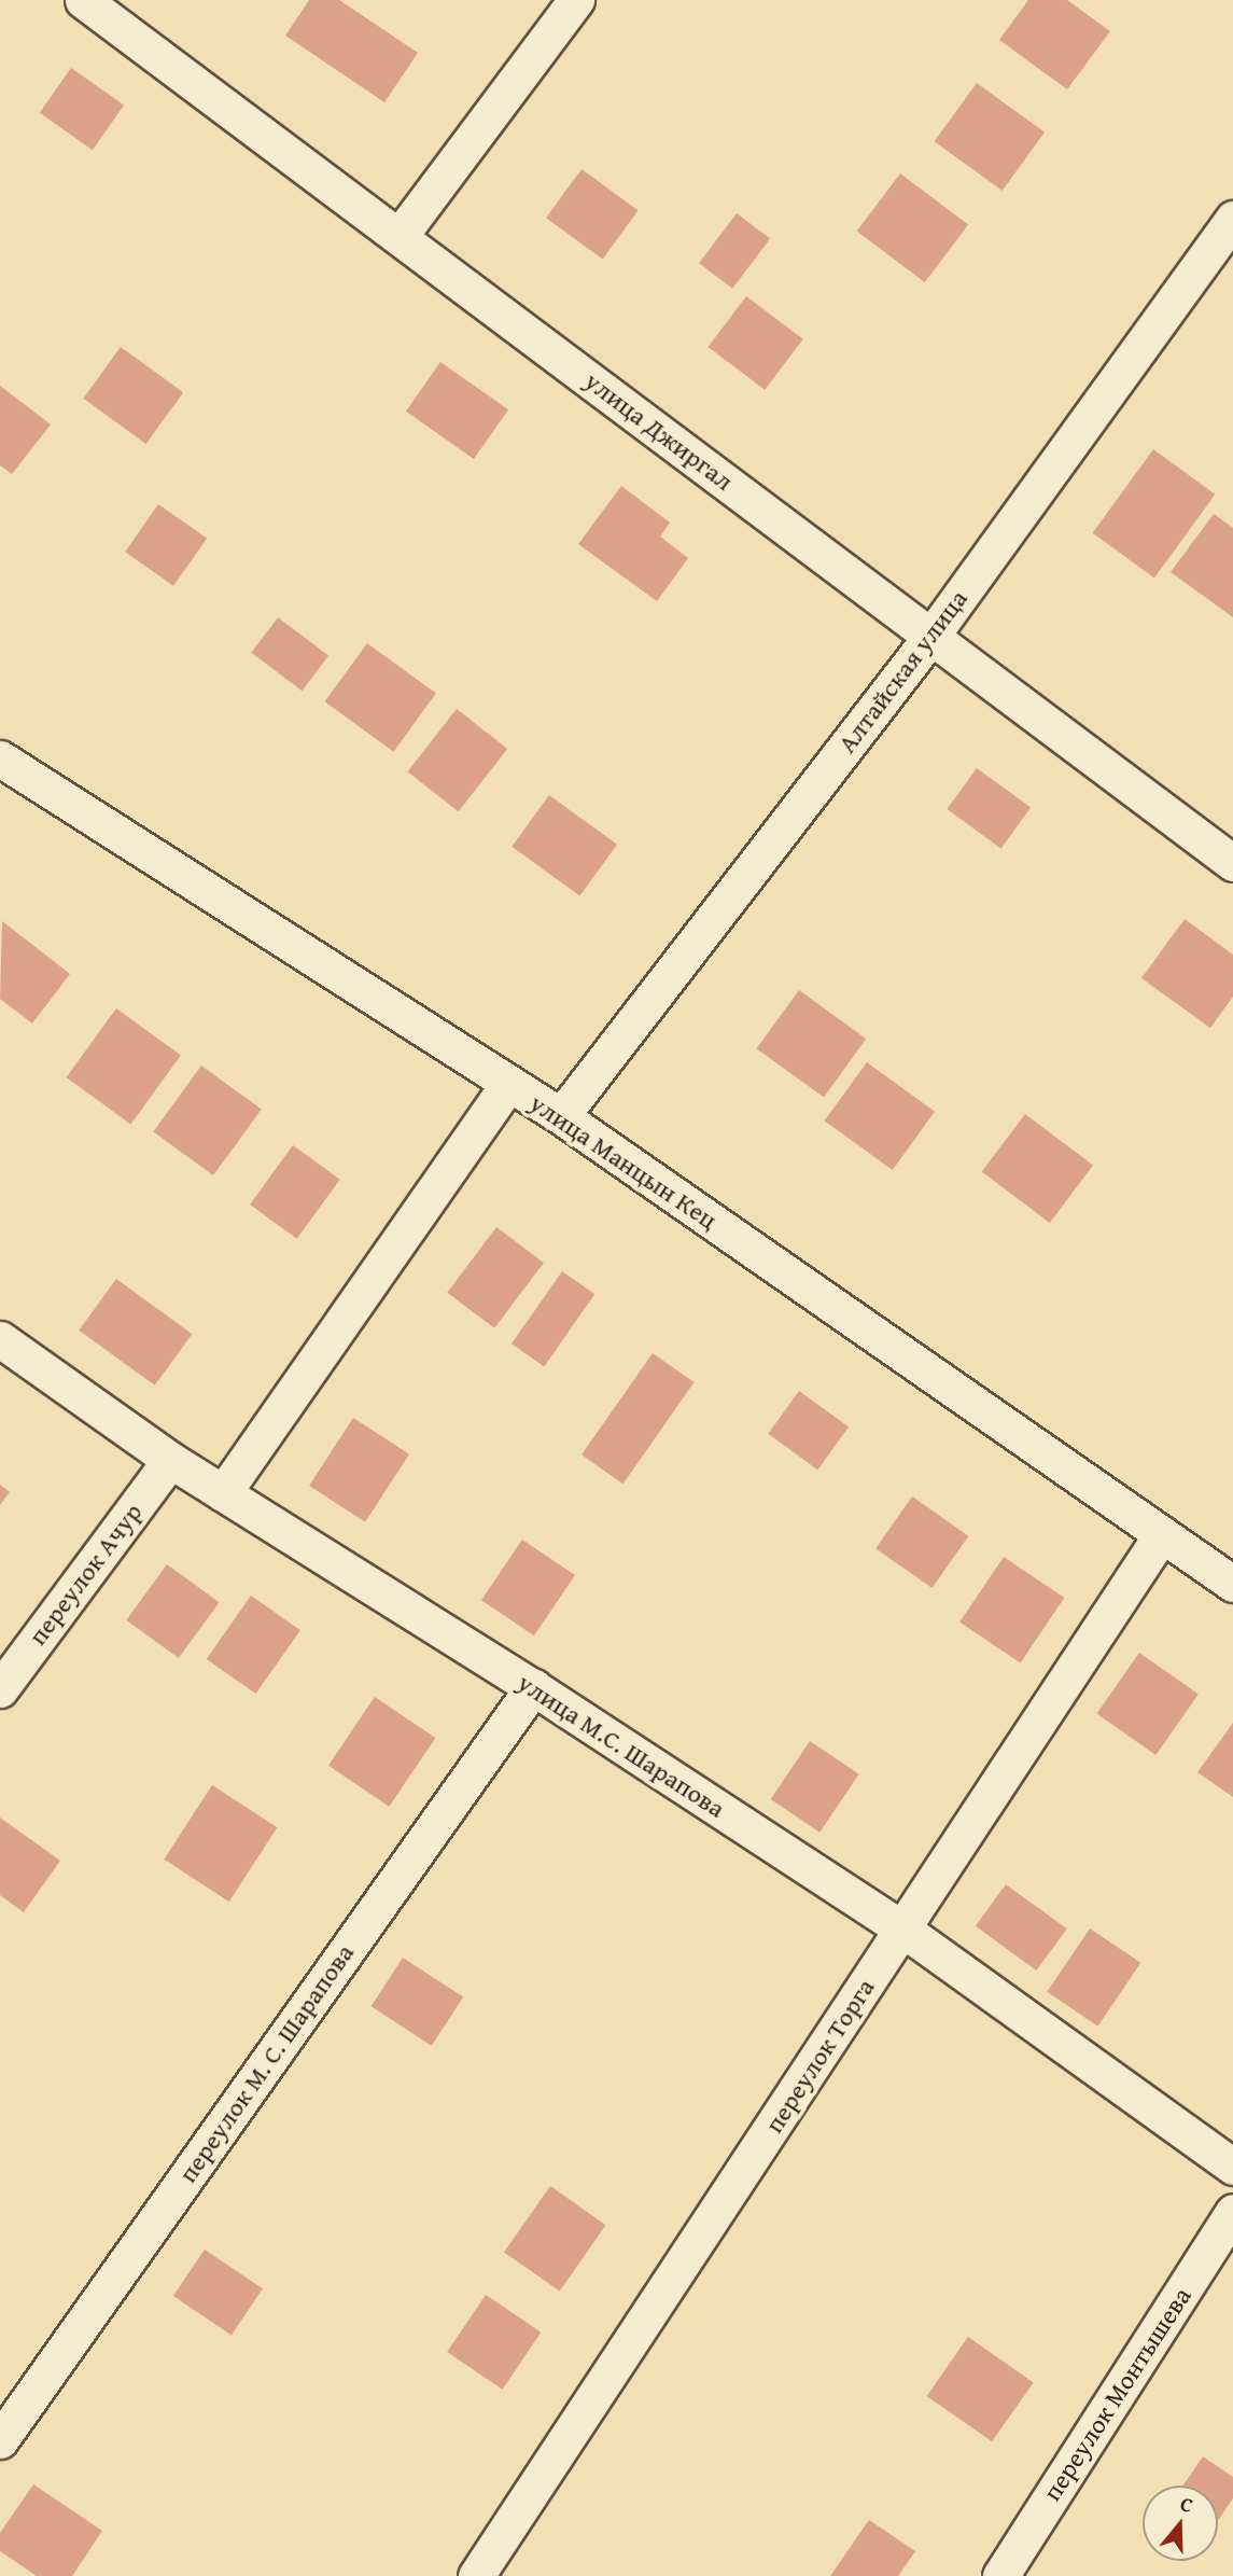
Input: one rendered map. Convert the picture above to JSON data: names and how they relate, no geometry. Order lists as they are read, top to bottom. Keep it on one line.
{"streets":{"street":["улица Джиргал","Алтайская улица","улица Манцын Кец","переулок Ачур","улица М.С. Шарапова","переулок Торга","переулок М. С. Шарапова","переулок Монтышева"]},"crossings":[["улица Джиргал","Алтайская улица"],["Алтайская улица","улица Манцын Кец"],["улица Манцын Кец","переулок Торга"],["переулок Ачур","улица М.С. Шарапова"],["улица М.С. Шарапова","переулок Торга"],["улица М.С. Шарапова","переулок М. С. Шарапова"]],"north":"top"}
